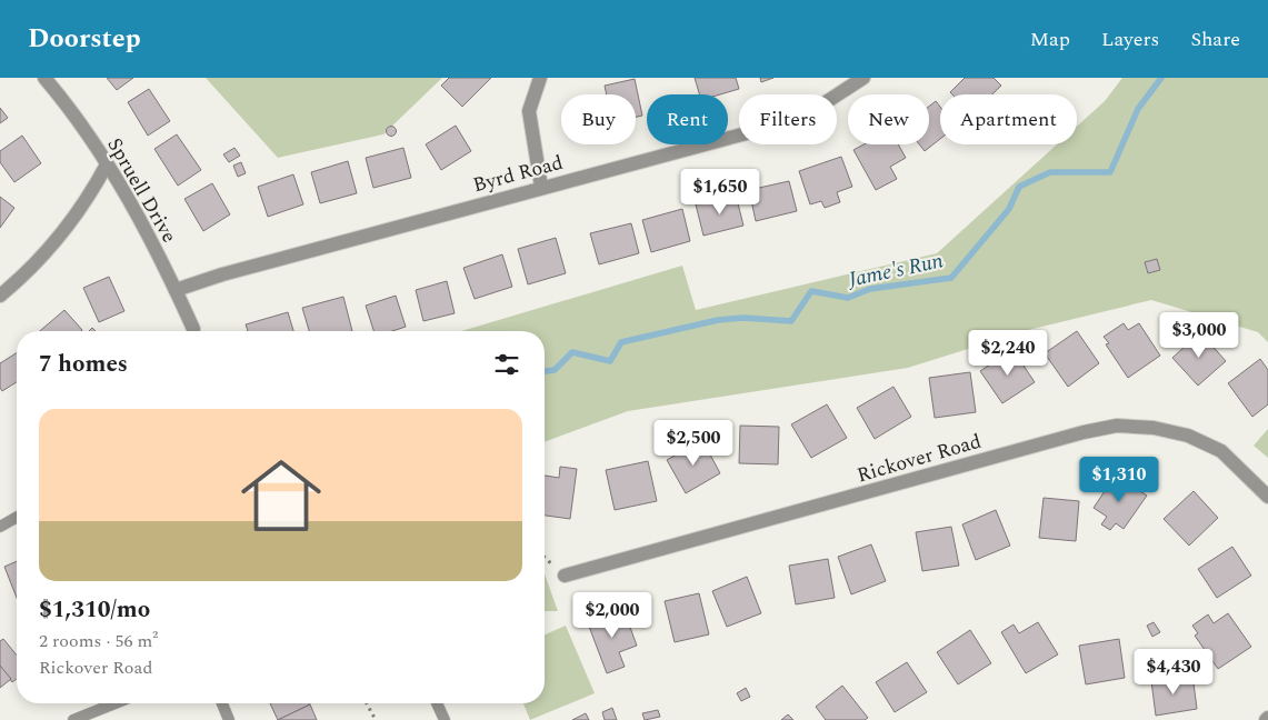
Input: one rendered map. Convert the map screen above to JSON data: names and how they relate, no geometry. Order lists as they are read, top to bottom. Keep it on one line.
{"streets":{"street":["Byrd Road","Spruell Drive","Rickover Road"]},"crossings":[["Byrd Road","Spruell Drive"]],"water":["Jame's Run"],"page":{"header":"Doorstep","nav":["Map","Layers","Share"],"chip":["Buy","Rent","Filters","New","Apartment"],"price":["$1,650","$3,000","$2,240","$2,500","$1,310","$2,000","$4,430"],"heading":"7 homes","list":[{"name":"$1,310/mo","note":"2 rooms · 56 m² · Rickover Road"}]}}
